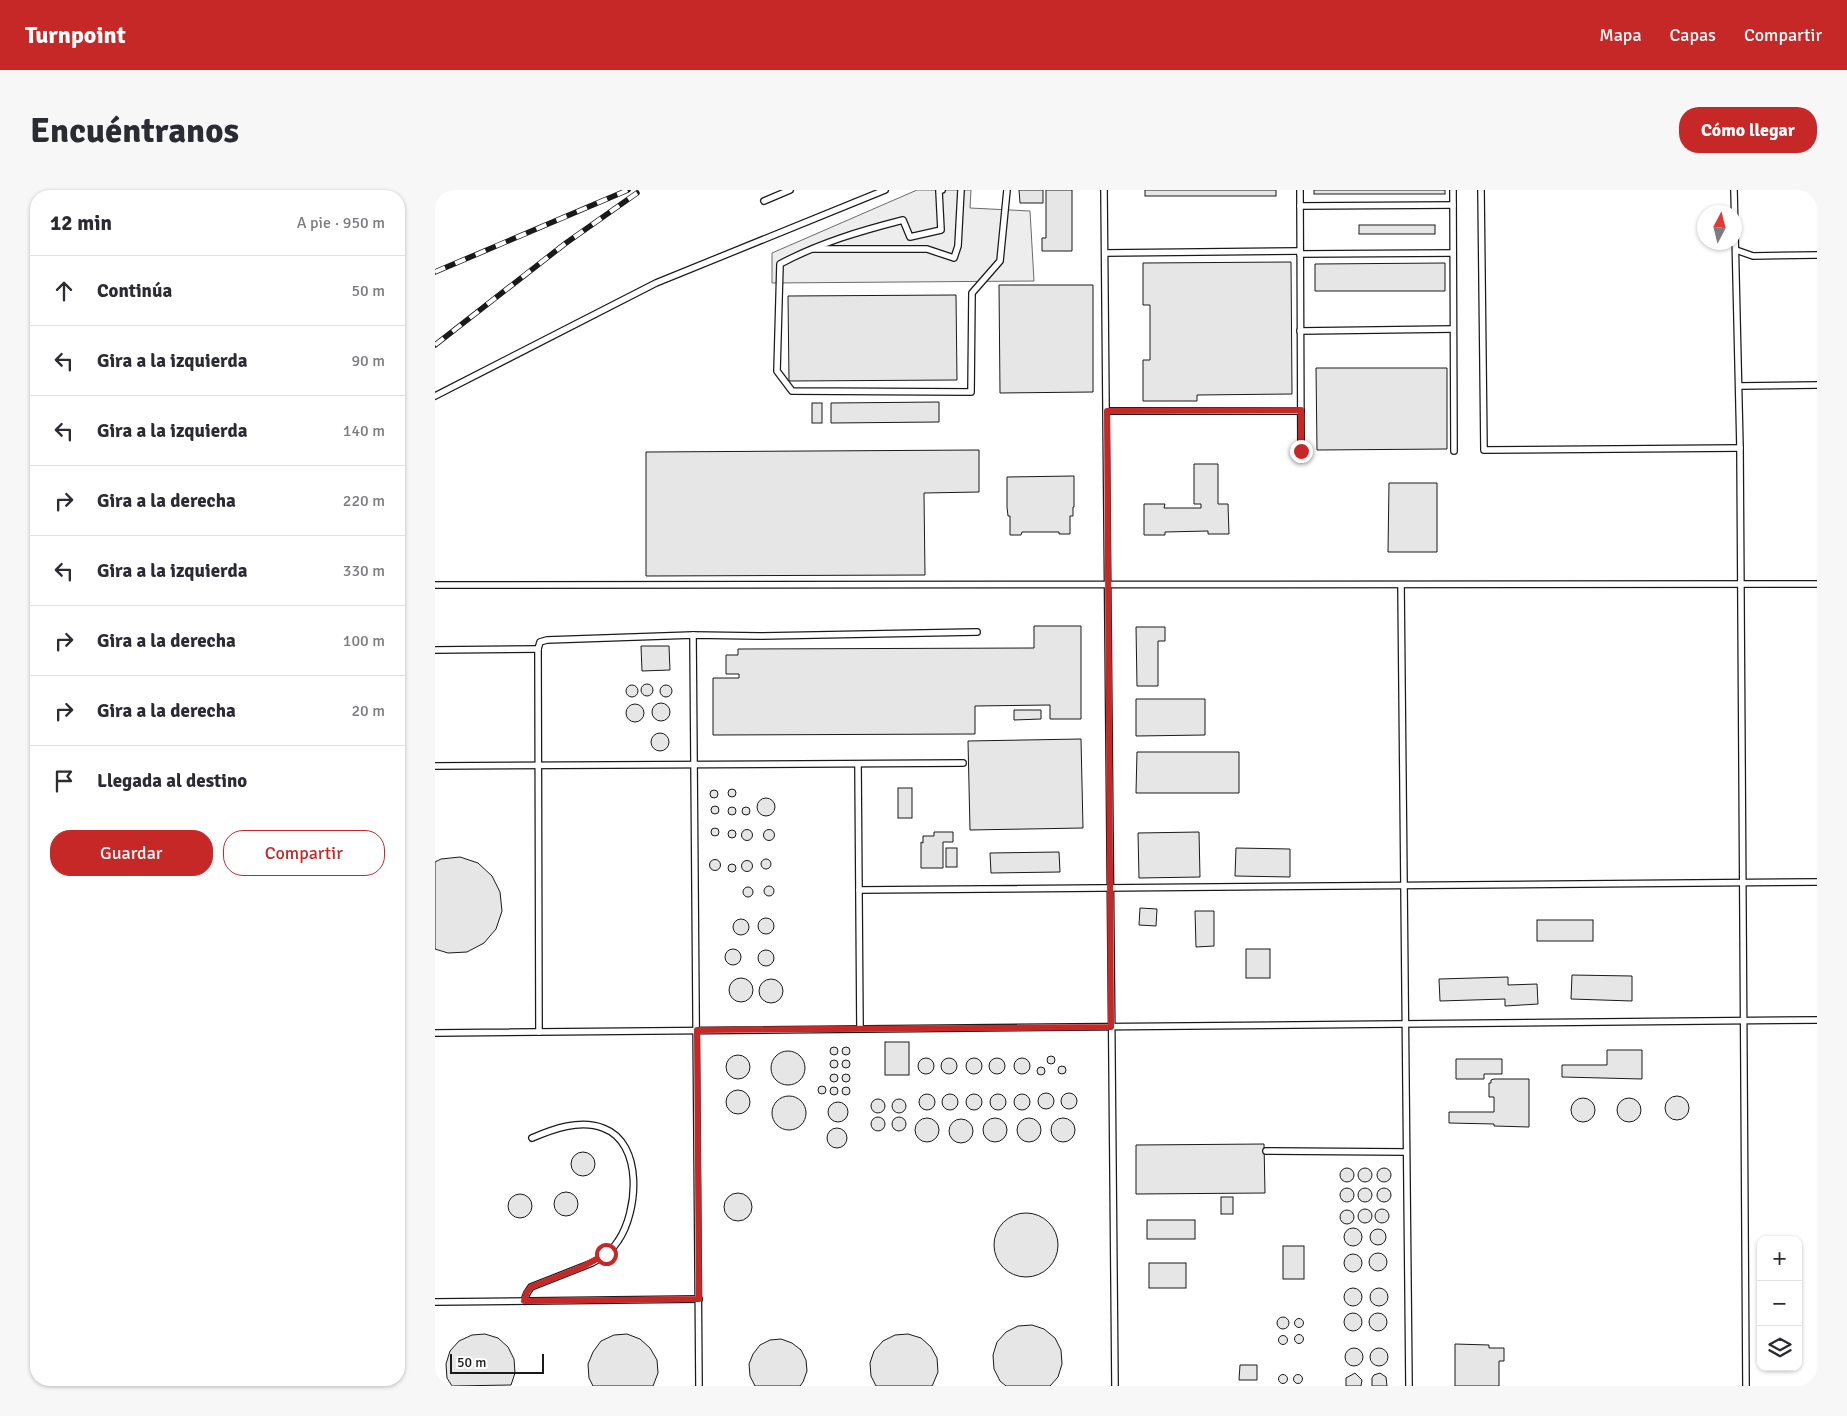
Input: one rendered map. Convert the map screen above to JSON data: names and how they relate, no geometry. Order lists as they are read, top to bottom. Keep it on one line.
{"scale_bar":"50 m","north":"top","page":{"header":"Turnpoint","nav":["Mapa","Capas","Compartir"],"buttons":["Cómo llegar",["Guardar","Compartir"]],"title":"Encuéntranos","heading":["12 min","A pie · 950 m"],"list":[["Continúa","50 m"],["Gira a la izquierda","90 m"],["Gira a la izquierda","140 m"],["Gira a la derecha","220 m"],["Gira a la izquierda","330 m"],["Gira a la derecha","100 m"],["Gira a la derecha","20 m"],"Llegada al destino"],"map_buttons":["+","−"],"scale":"50 m"}}
